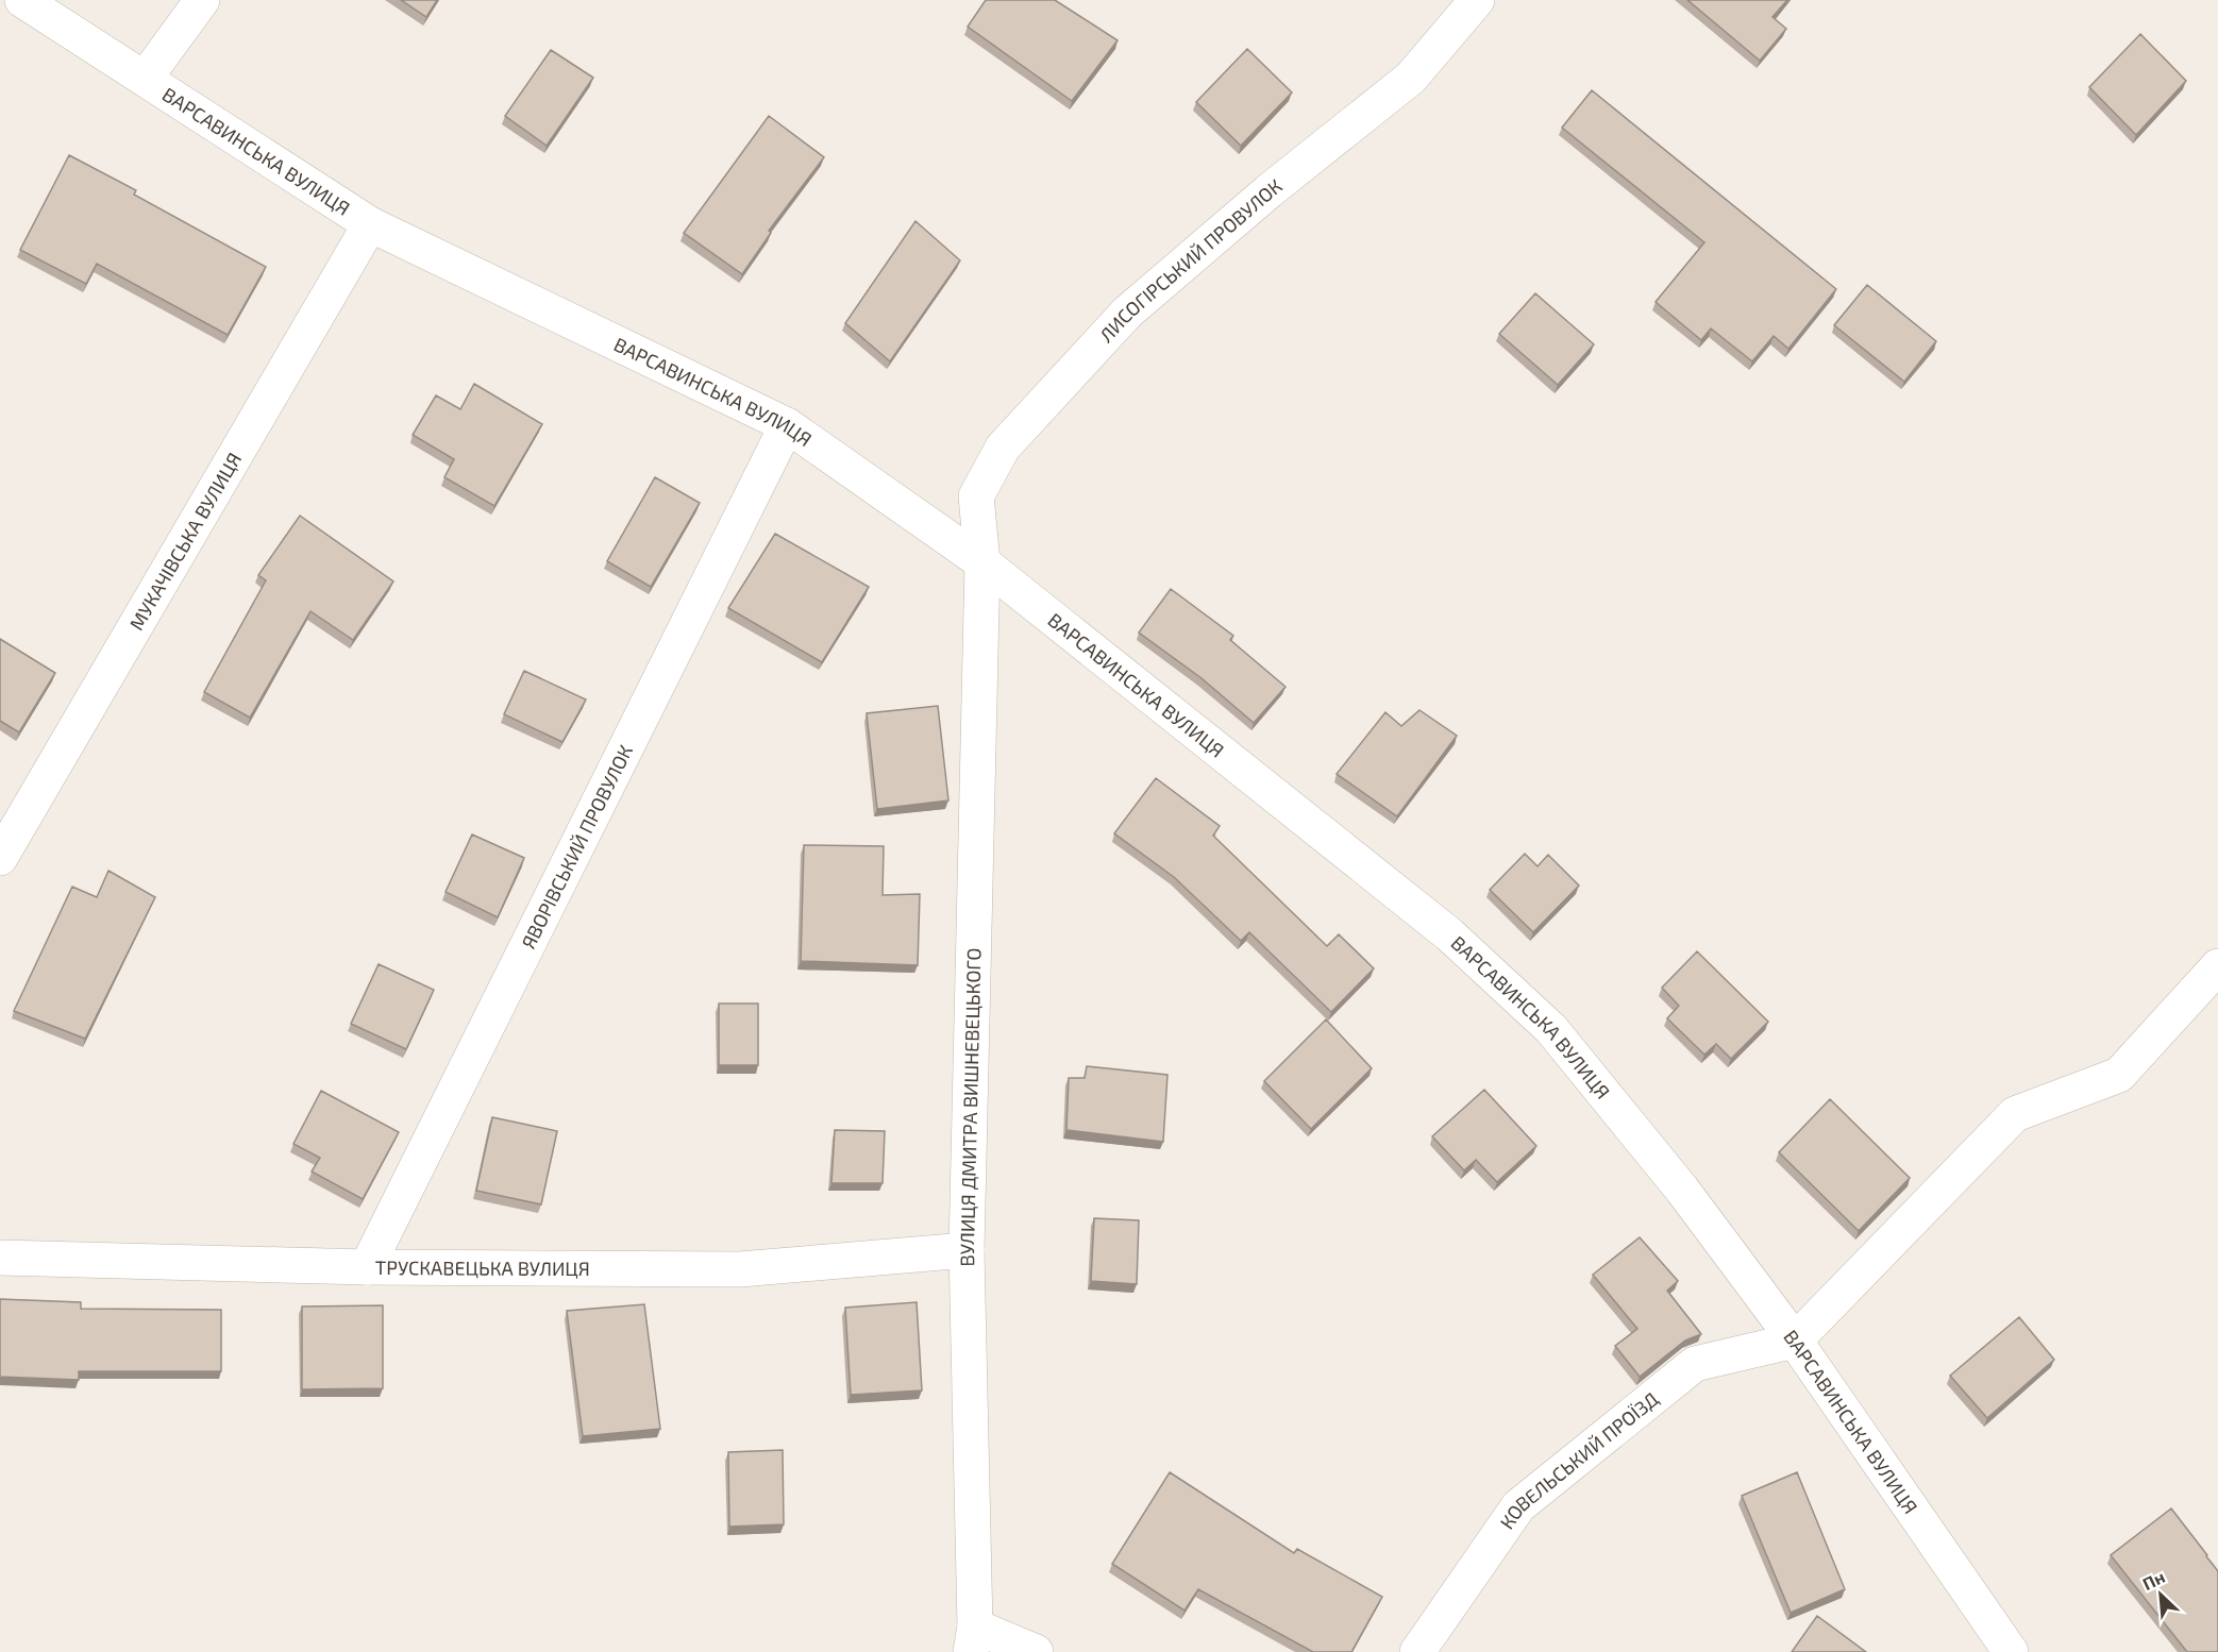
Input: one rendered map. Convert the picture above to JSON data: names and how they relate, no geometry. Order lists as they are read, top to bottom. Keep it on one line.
{"streets":{"street":["ВАРСАВИНСЬКА ВУЛИЦЯ","ЛИСОГІРСЬКИЙ ПРОВУЛОК","МУКАЧІВСЬКА ВУЛИЦЯ","ЯВОРІВСЬКИЙ ПРОВУЛОК","ВУЛИЦЯ ДМИТРА ВИШНЕВЕЦЬКОГО","ТРУСКАВЕЦЬКА ВУЛИЦЯ","КОВЕЛЬСЬКИЙ ПРОЇЗД"]},"crossings":[["ВАРСАВИНСЬКА ВУЛИЦЯ","ЛИСОГІРСЬКИЙ ПРОВУЛОК"],["ВАРСАВИНСЬКА ВУЛИЦЯ","МУКАЧІВСЬКА ВУЛИЦЯ"],["ВАРСАВИНСЬКА ВУЛИЦЯ","ЯВОРІВСЬКИЙ ПРОВУЛОК"],["ВАРСАВИНСЬКА ВУЛИЦЯ","ВУЛИЦЯ ДМИТРА ВИШНЕВЕЦЬКОГО"],["ВАРСАВИНСЬКА ВУЛИЦЯ","КОВЕЛЬСЬКИЙ ПРОЇЗД"],["ЛИСОГІРСЬКИЙ ПРОВУЛОК","ВУЛИЦЯ ДМИТРА ВИШНЕВЕЦЬКОГО"],["ЯВОРІВСЬКИЙ ПРОВУЛОК","ТРУСКАВЕЦЬКА ВУЛИЦЯ"],["ВУЛИЦЯ ДМИТРА ВИШНЕВЕЦЬКОГО","ТРУСКАВЕЦЬКА ВУЛИЦЯ"]],"north":"top left"}
